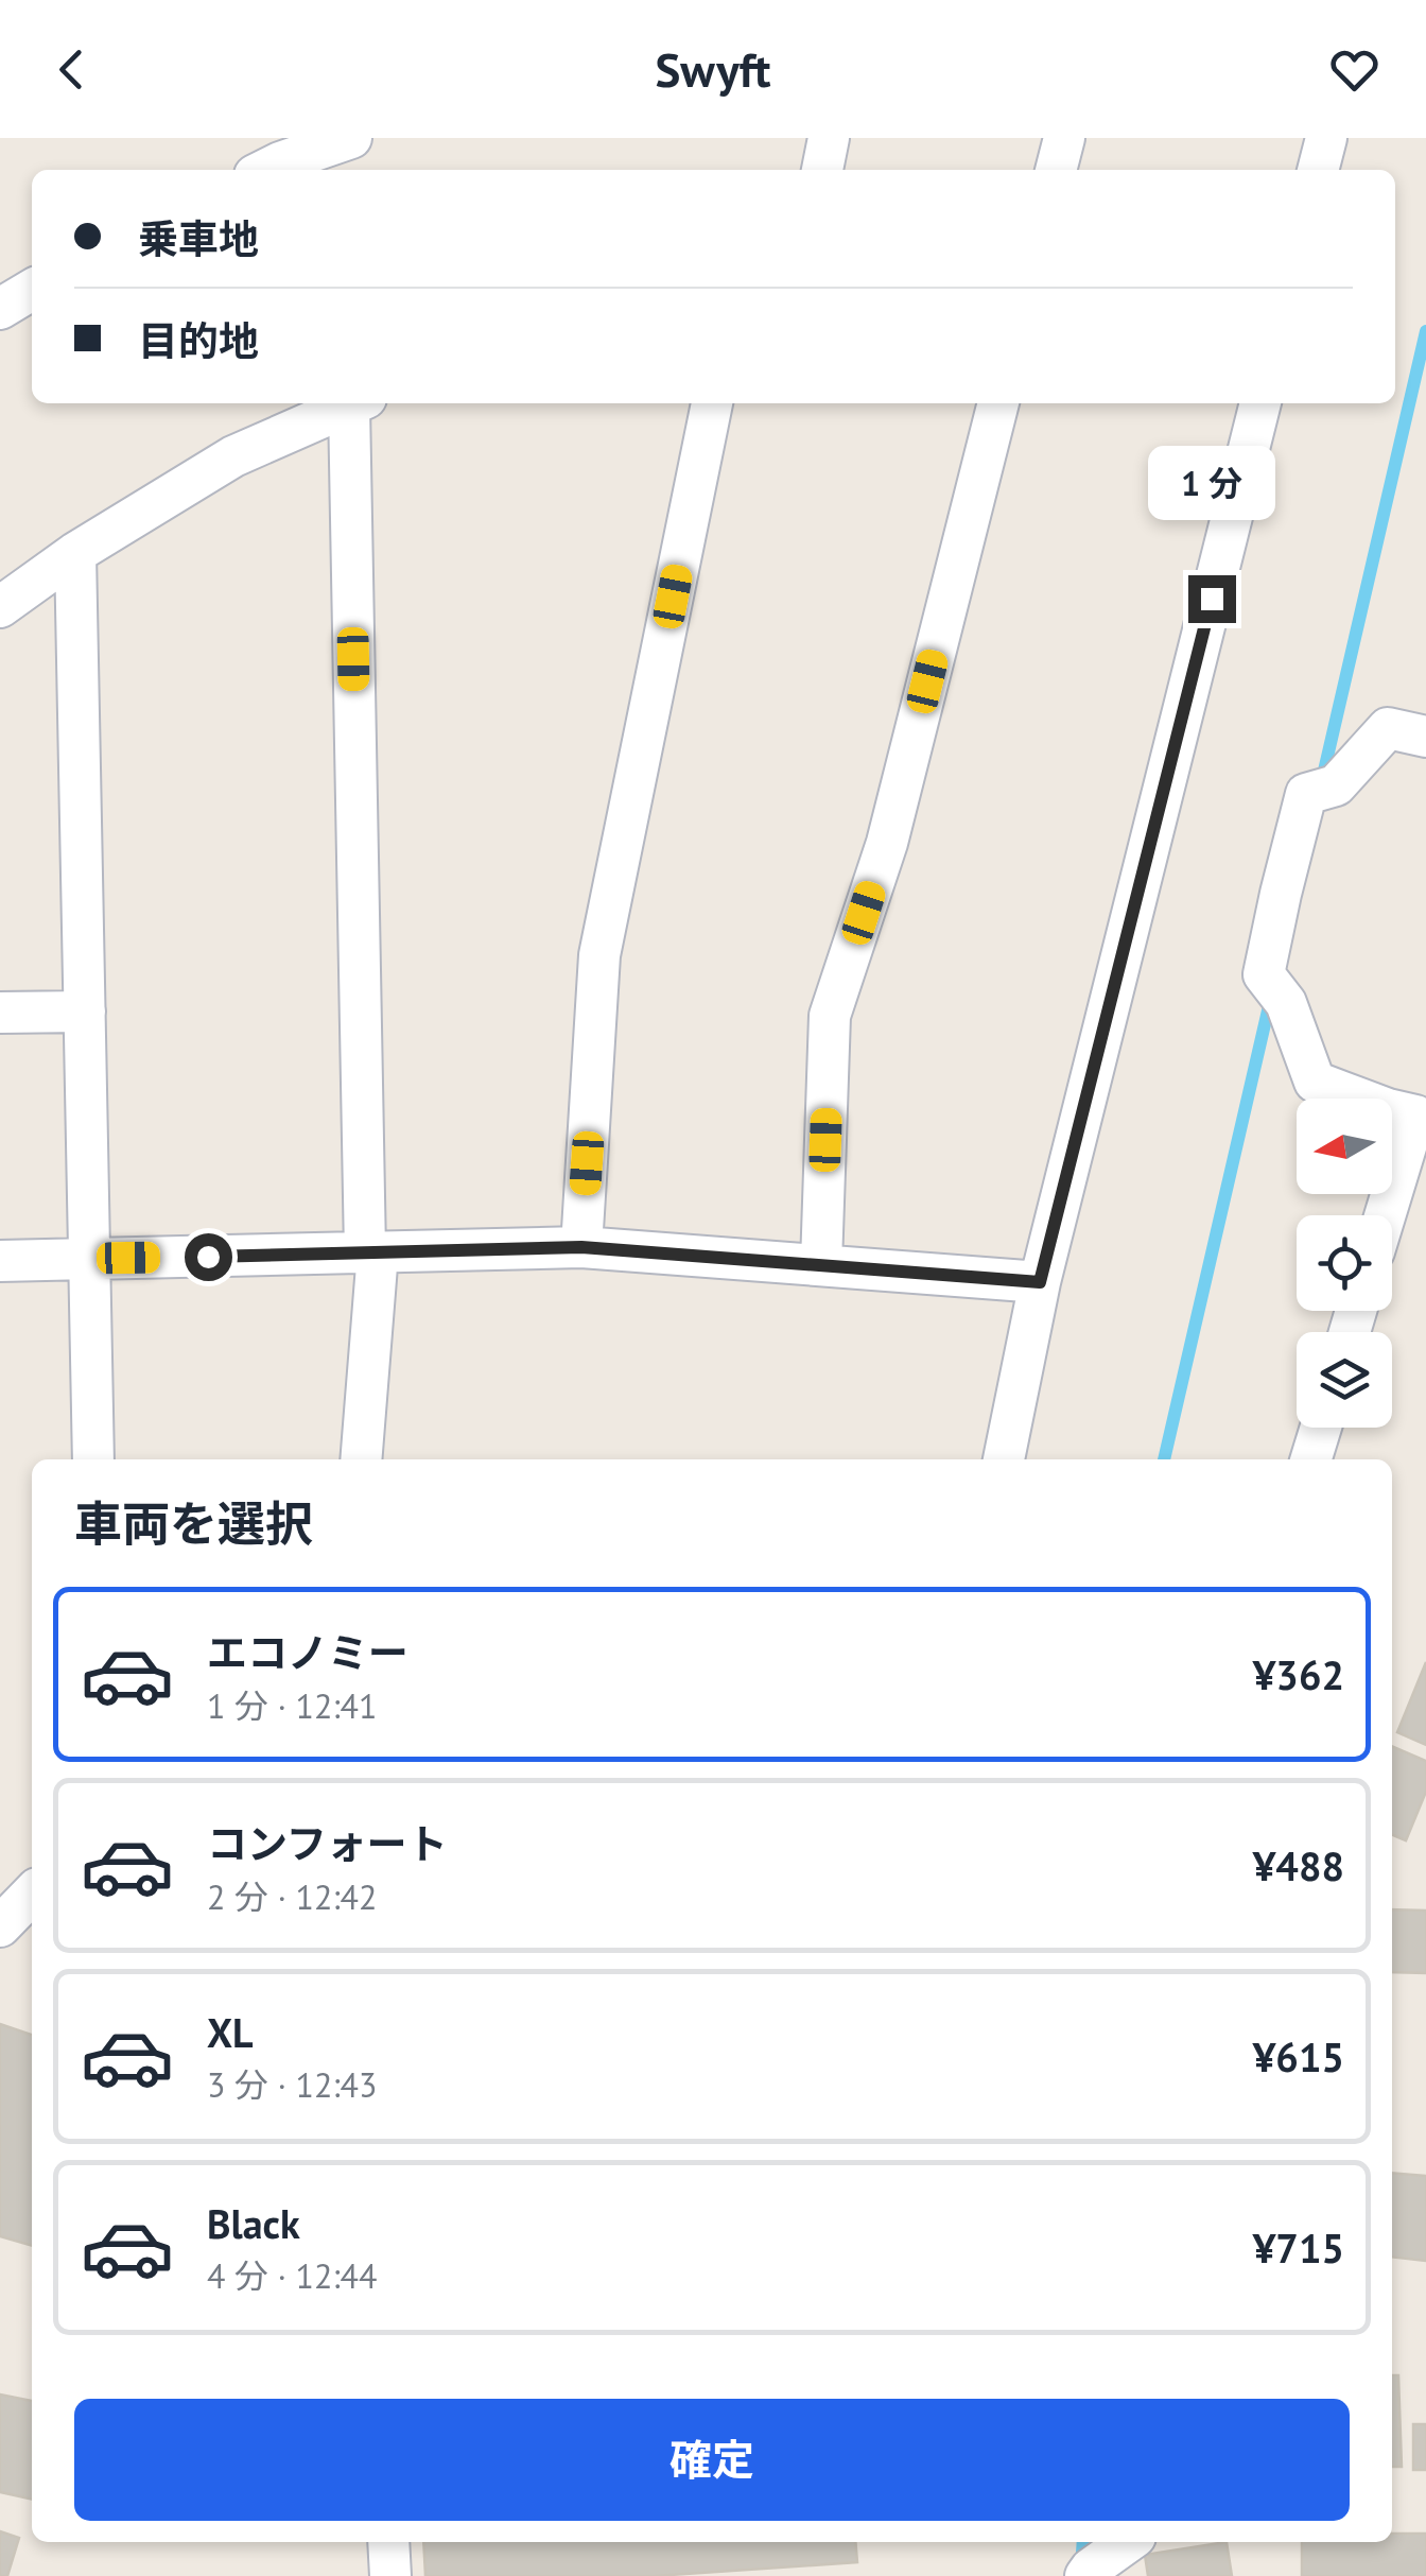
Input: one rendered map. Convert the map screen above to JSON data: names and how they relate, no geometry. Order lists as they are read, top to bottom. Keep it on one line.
{"north":"left","page":{"header":"Swyft","banner":["乗車地","目的地"],"bubble":"1 分","heading":"車両を選択","list":[{"name":"エコノミー","note":"1 分 · 12:41","value":"¥362"},{"name":"コンフォート","note":"2 分 · 12:42","value":"¥488"},{"name":"XL","note":"3 分 · 12:43","value":"¥615"},{"name":"Black","note":"4 分 · 12:44","value":"¥715"}],"buttons":"確定"}}
